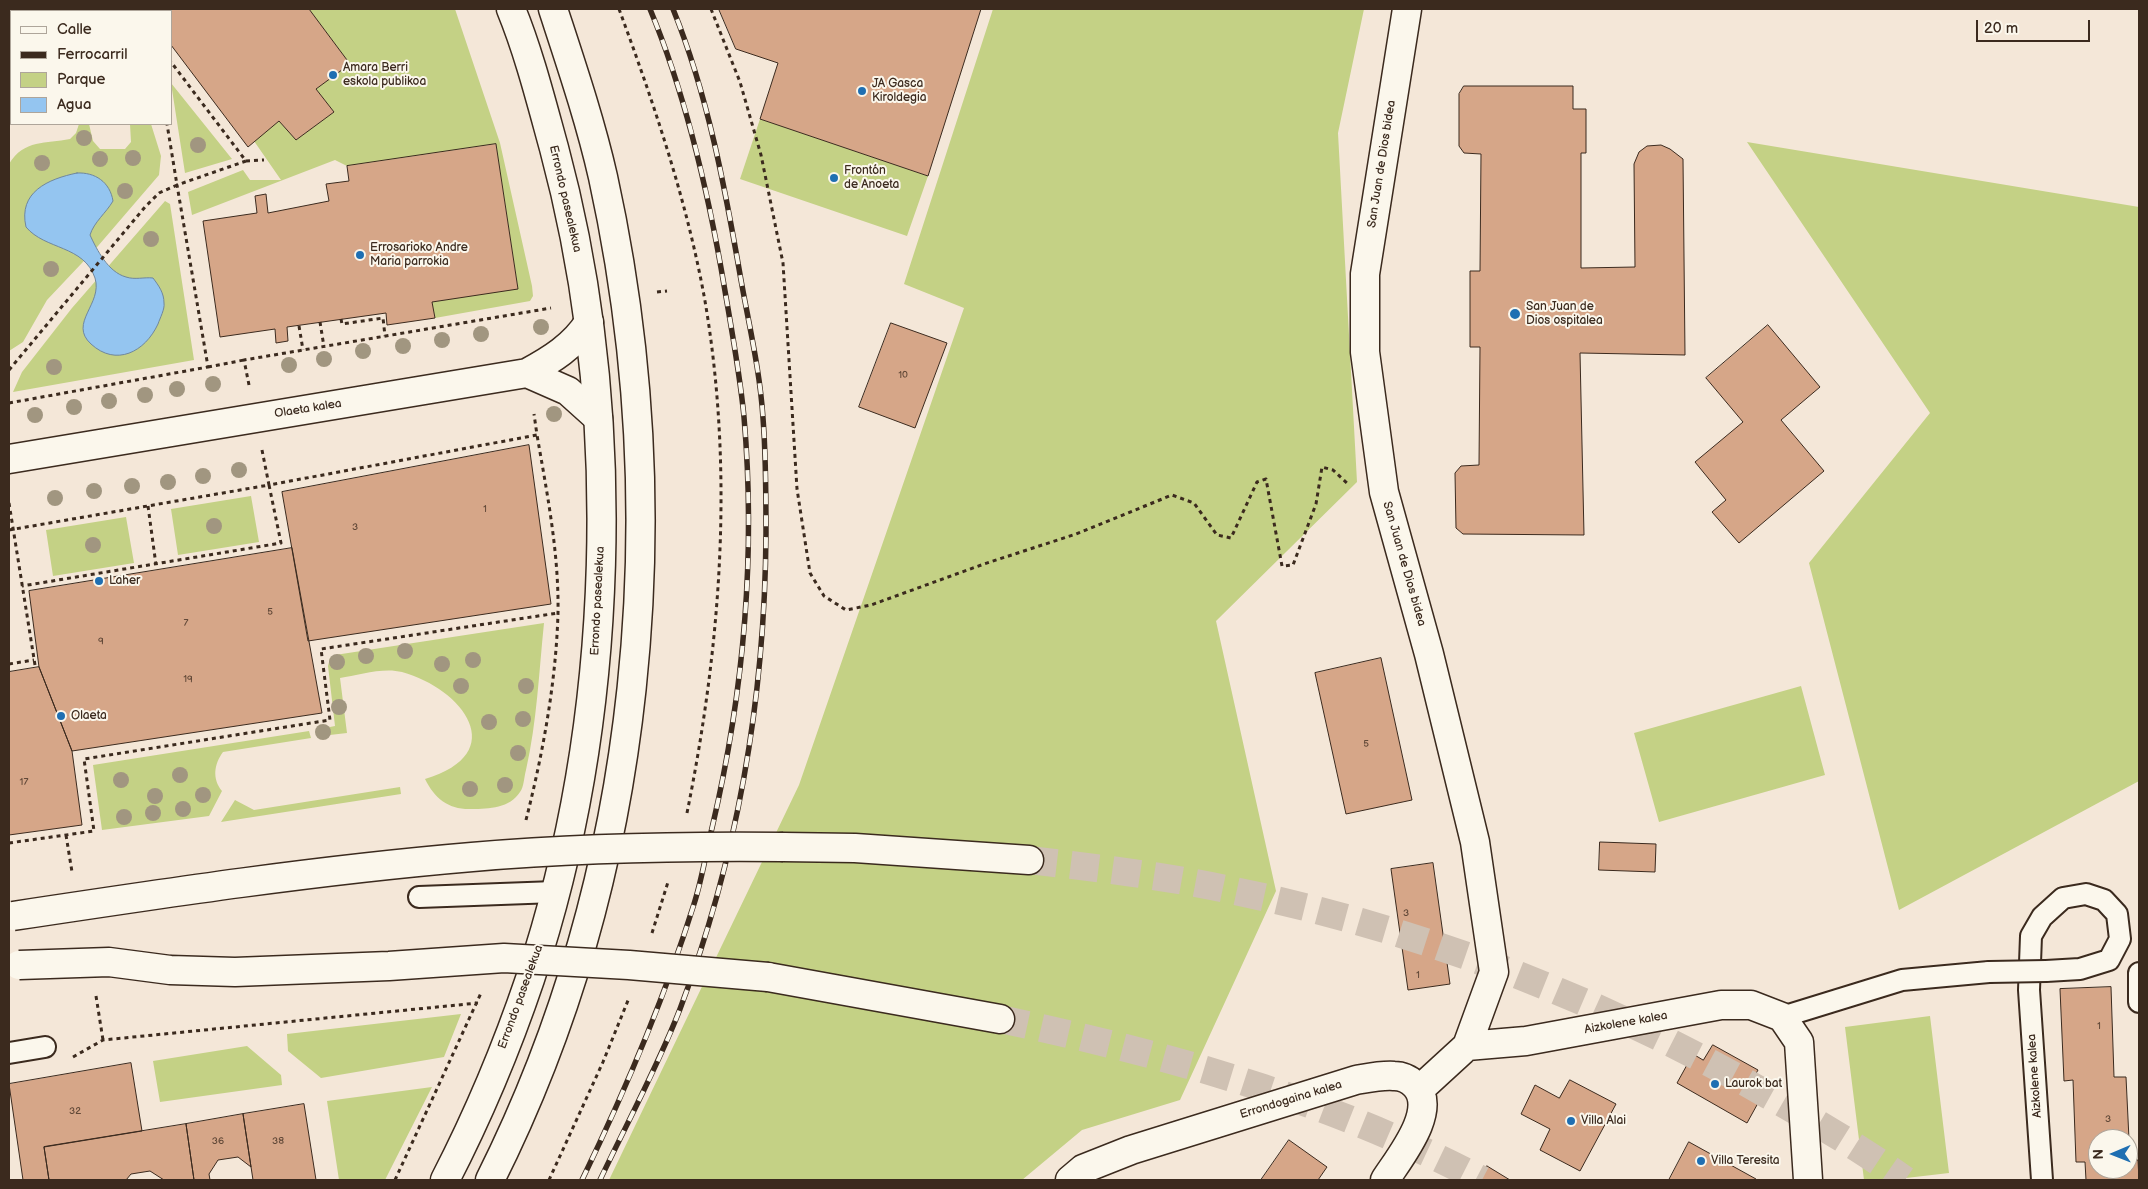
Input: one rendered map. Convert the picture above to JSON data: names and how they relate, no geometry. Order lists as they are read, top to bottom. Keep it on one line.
{"streets":{"main road":["San Juan de Dios bidea","Errondo pasealekua","Olaeta kalea","Aizkolene kalea","Errondogaina kalea"]},"crossings":[["San Juan de Dios bidea","Aizkolene kalea"],["San Juan de Dios bidea","Errondogaina kalea"],["Errondo pasealekua","Olaeta kalea"]],"places":["Amara Berri eskola publikoa","JA Gasca Kiroldegia","Frontón de Anoeta","Errosarioko Andre Maria parrokia","San Juan de Dios ospitalea","Laher","Olaeta","Laurok bat","Villa Alai","Villa Teresita"],"house_numbers":["10","1","3","5","7","9","19","5","17","3","1","1","32","3","36","38"],"legend":["Calle","Ferrocarril","Parque","Agua"],"scale_bar":"20 m","north":"left"}
